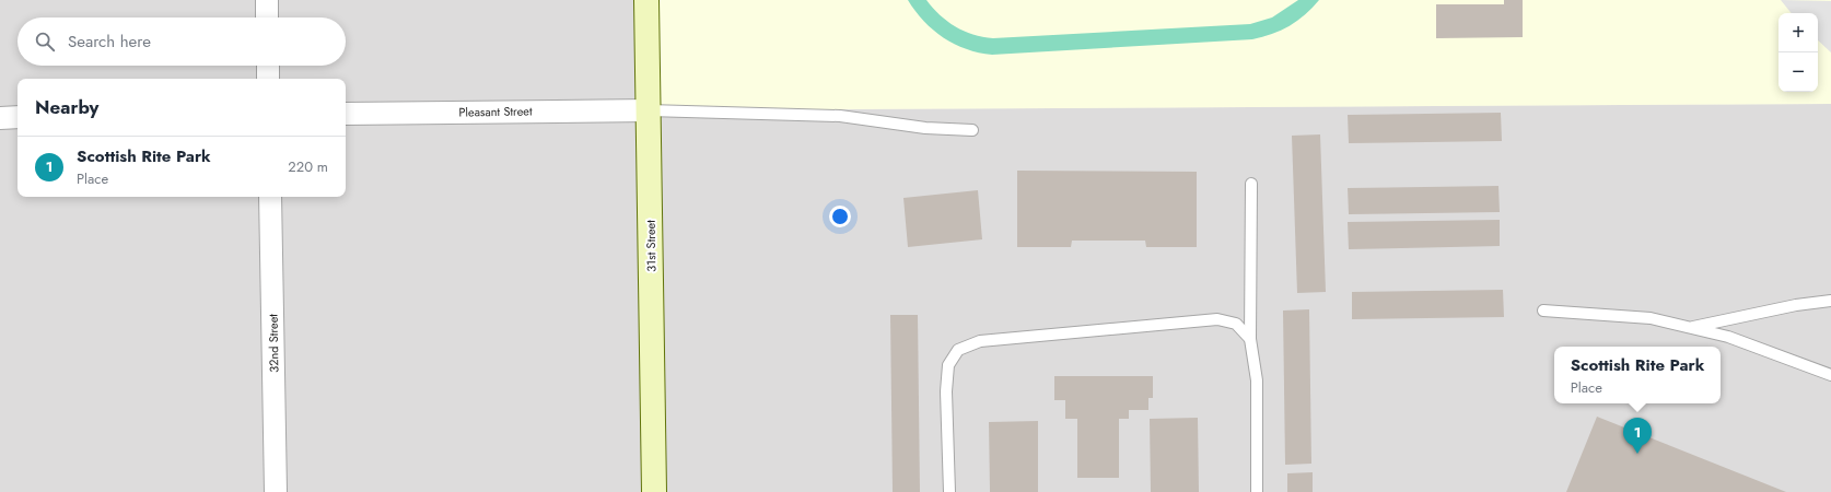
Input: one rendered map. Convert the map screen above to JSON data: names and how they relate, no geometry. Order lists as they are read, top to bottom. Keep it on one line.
{"streets":{"main road":["31st Street"],"street":["Pleasant Street","32nd Street"]},"crossings":[["Pleasant Street","31st Street"]],"page":{"map_buttons":["+","−"],"search":"Search here","heading":"Nearby","list":[{"mark":"1","name":"Scottish Rite Park","note":"Place","value":"220 m"}],"popup":["Scottish Rite Park","Place"],"pins":"1"}}
